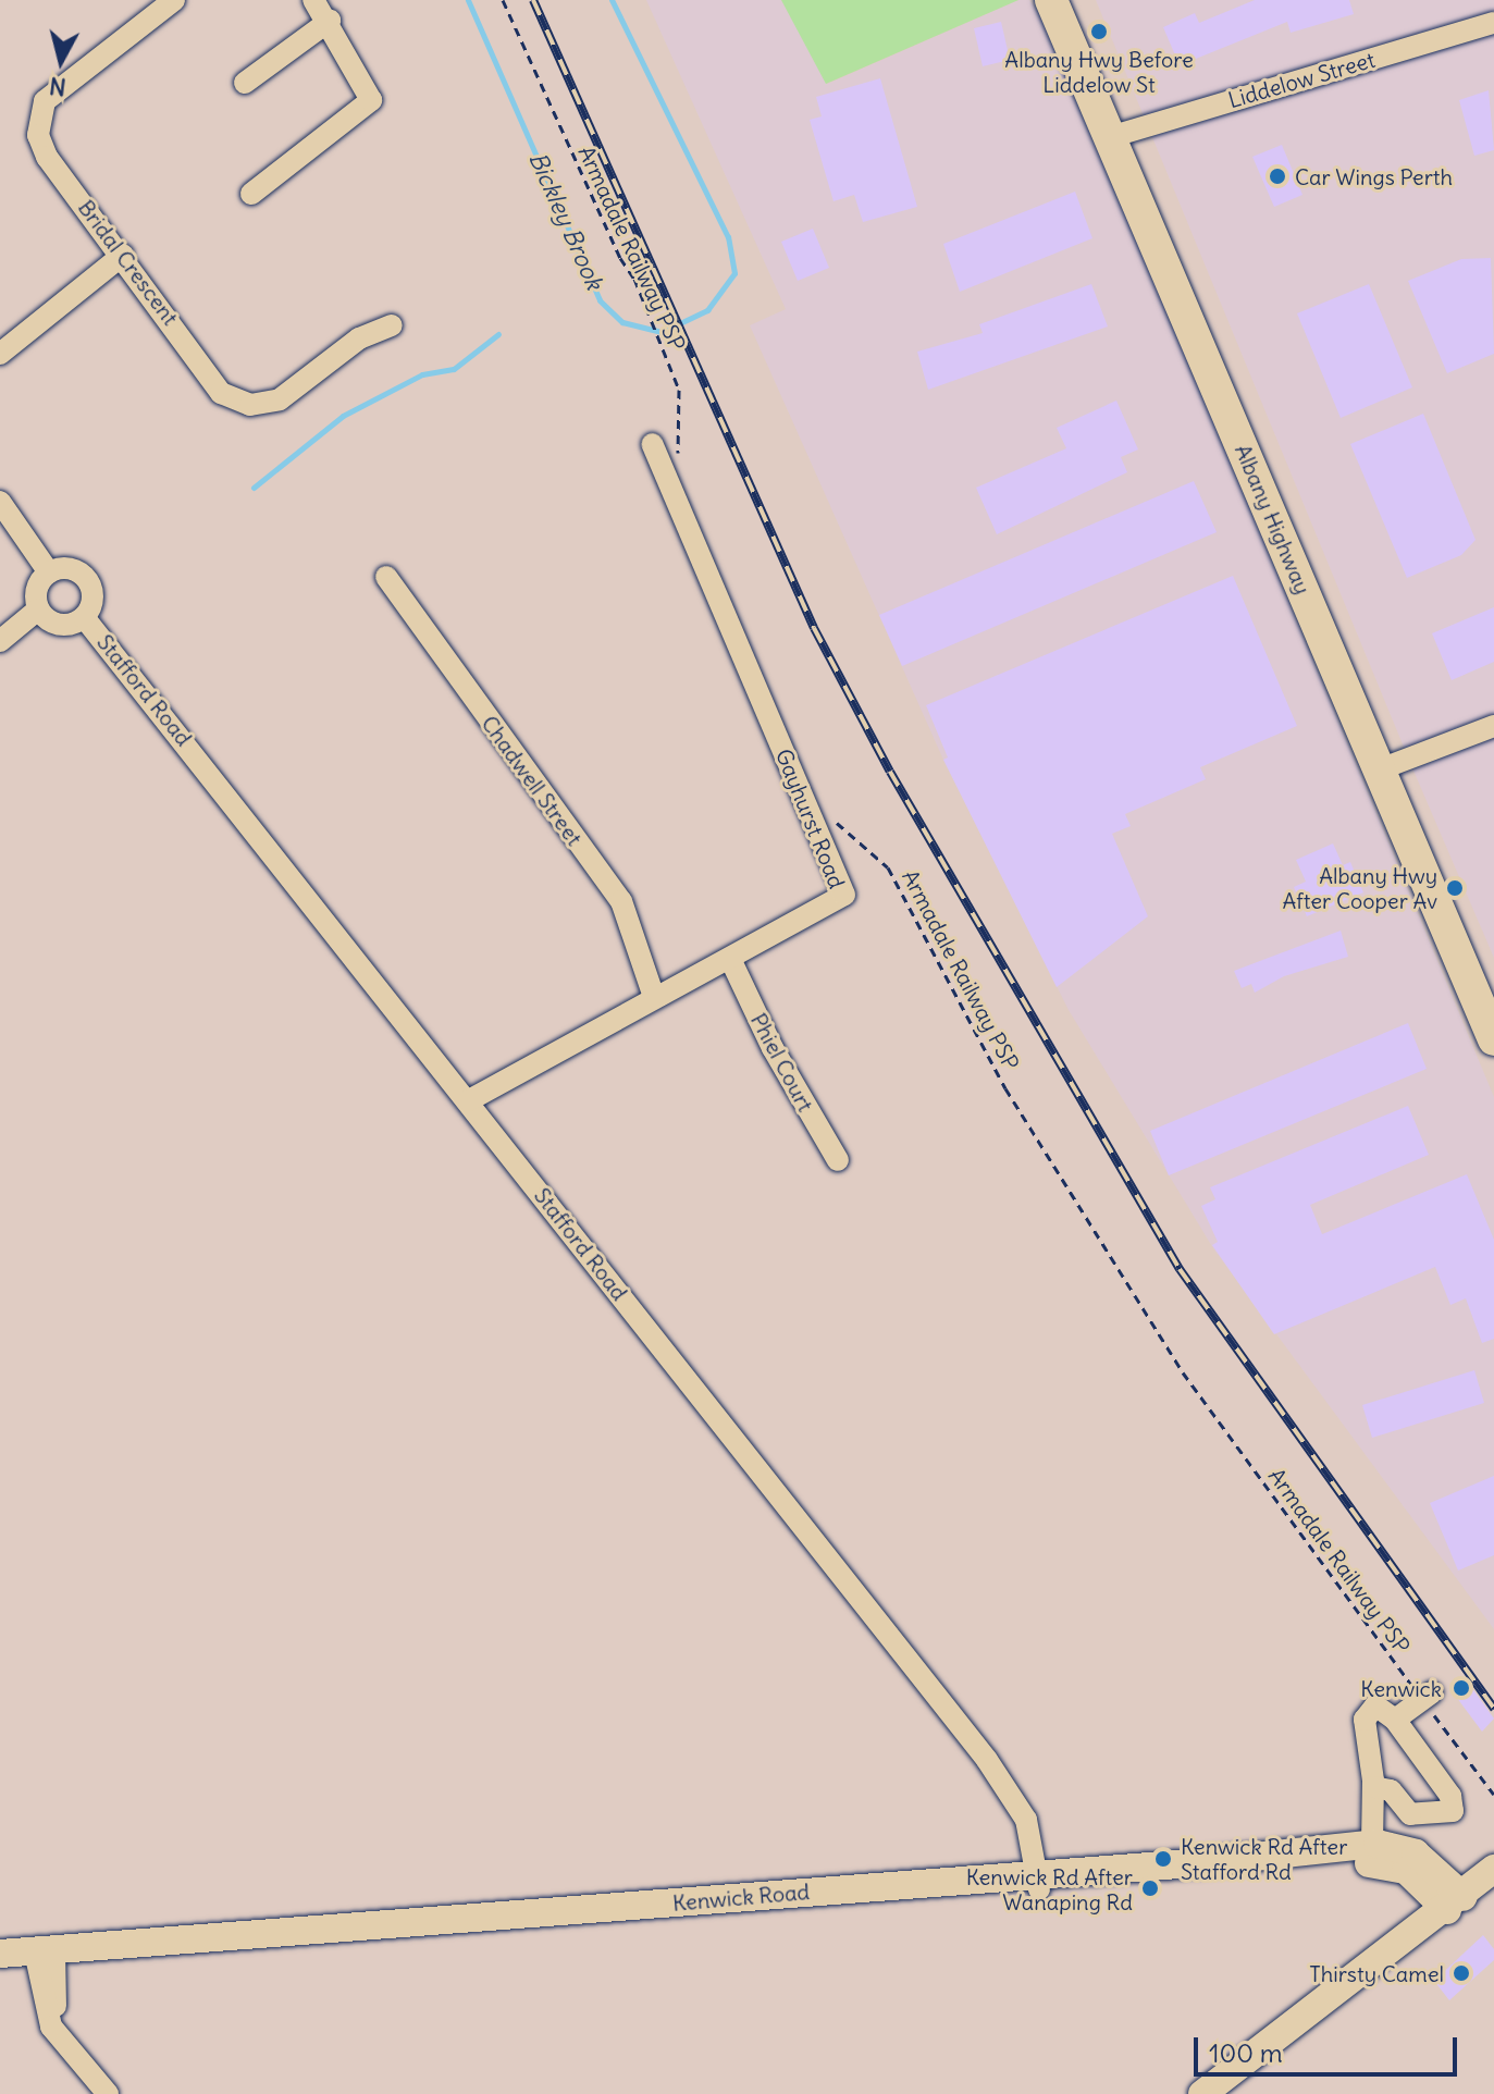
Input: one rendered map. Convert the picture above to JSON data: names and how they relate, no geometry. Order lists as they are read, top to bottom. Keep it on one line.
{"streets":{"highway":["Albany Highway"],"main road":["Kenwick Road"],"street":["Liddelow Street","Bridal Crescent","Stafford Road","Chadwell Street","Gayhurst Road","Phiel Court"],"path":["Armadale Railway PSP"]},"crossings":[["Liddelow Street","Albany Highway"],["Stafford Road","Gayhurst Road"],["Stafford Road","Kenwick Road"],["Chadwell Street","Gayhurst Road"],["Gayhurst Road","Phiel Court"]],"water":["Bickley Brook"],"places":["Albany Hwy Before Liddelow St","Car Wings Perth","Albany Hwy After Cooper Av","Kenwick","Kenwick Rd After Stafford Rd","Kenwick Rd After Wanaping Rd","Thirsty Camel"],"scale_bar":"100 m","north":"bottom"}
